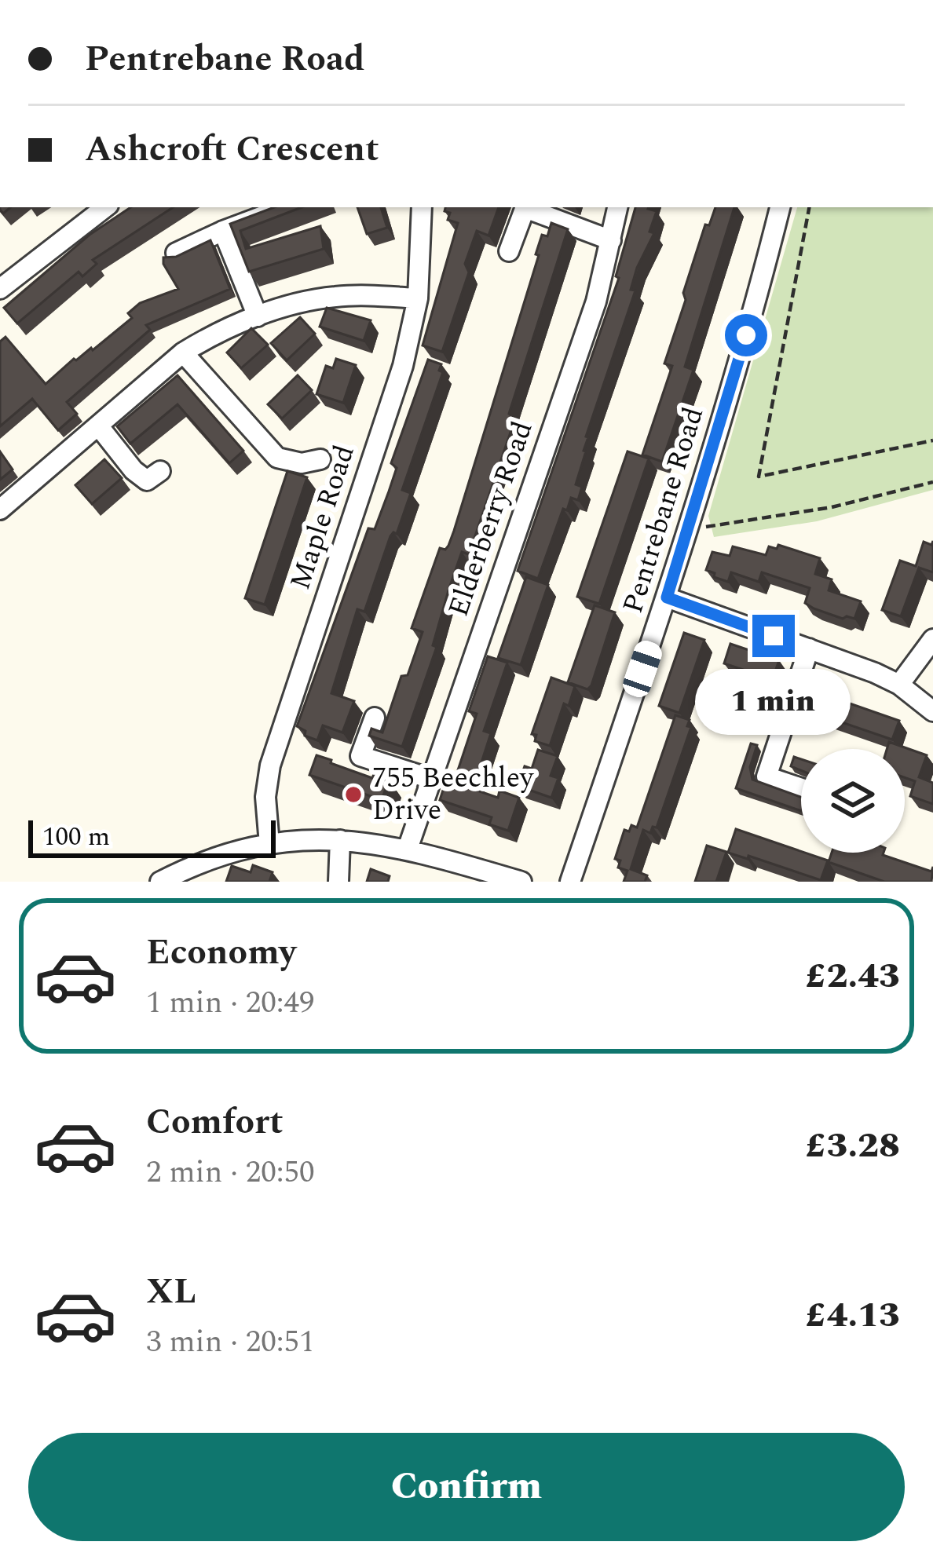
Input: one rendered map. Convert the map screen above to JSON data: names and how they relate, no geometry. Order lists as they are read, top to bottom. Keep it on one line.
{"streets":{"street":["Pentrebane Road","Maple Road","Elderberry Road"]},"places":["755 Beechley Drive"],"scale_bar":"100 m","page":{"banner":["Pentrebane Road","Ashcroft Crescent"],"bubble":"1 min","scale":"100 m","list":[{"name":"Economy","note":"1 min · 20:49","value":"£2.43"},{"name":"Comfort","note":"2 min · 20:50","value":"£3.28"},{"name":"XL","note":"3 min · 20:51","value":"£4.13"}],"buttons":"Confirm"}}
